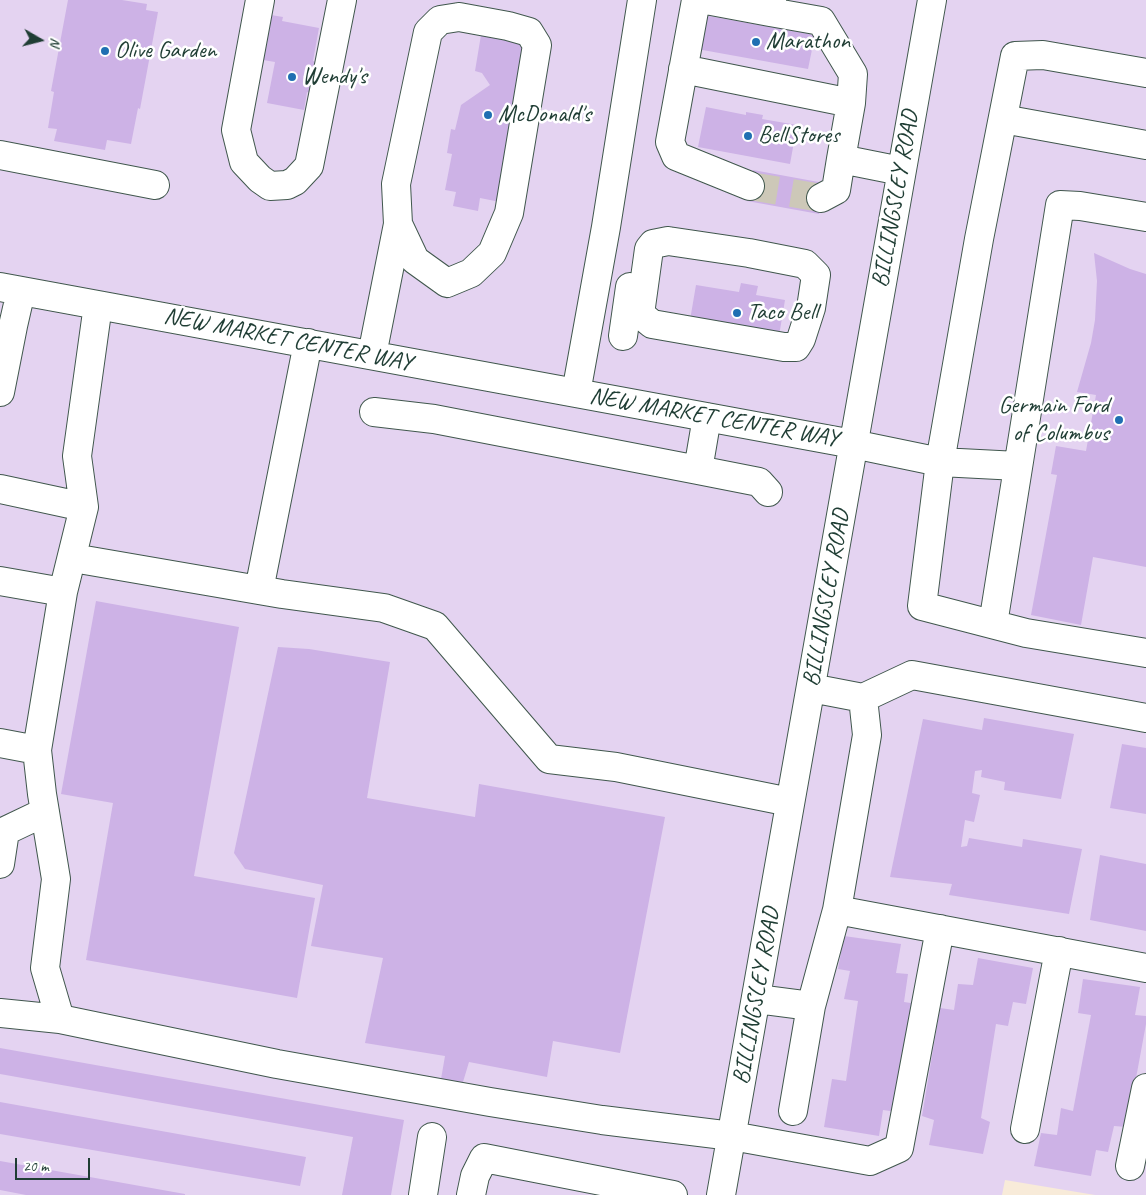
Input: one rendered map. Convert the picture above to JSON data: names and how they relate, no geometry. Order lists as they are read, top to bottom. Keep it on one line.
{"streets":{"street":["BILLINGSLEY ROAD","NEW MARKET CENTER WAY"]},"crossings":[["BILLINGSLEY ROAD","NEW MARKET CENTER WAY"]],"places":["Marathon","Olive Garden","Wendy's","McDonald's","BellStores","Taco Bell","Germain Ford of Columbus"],"scale_bar":"20 m","north":"right"}
